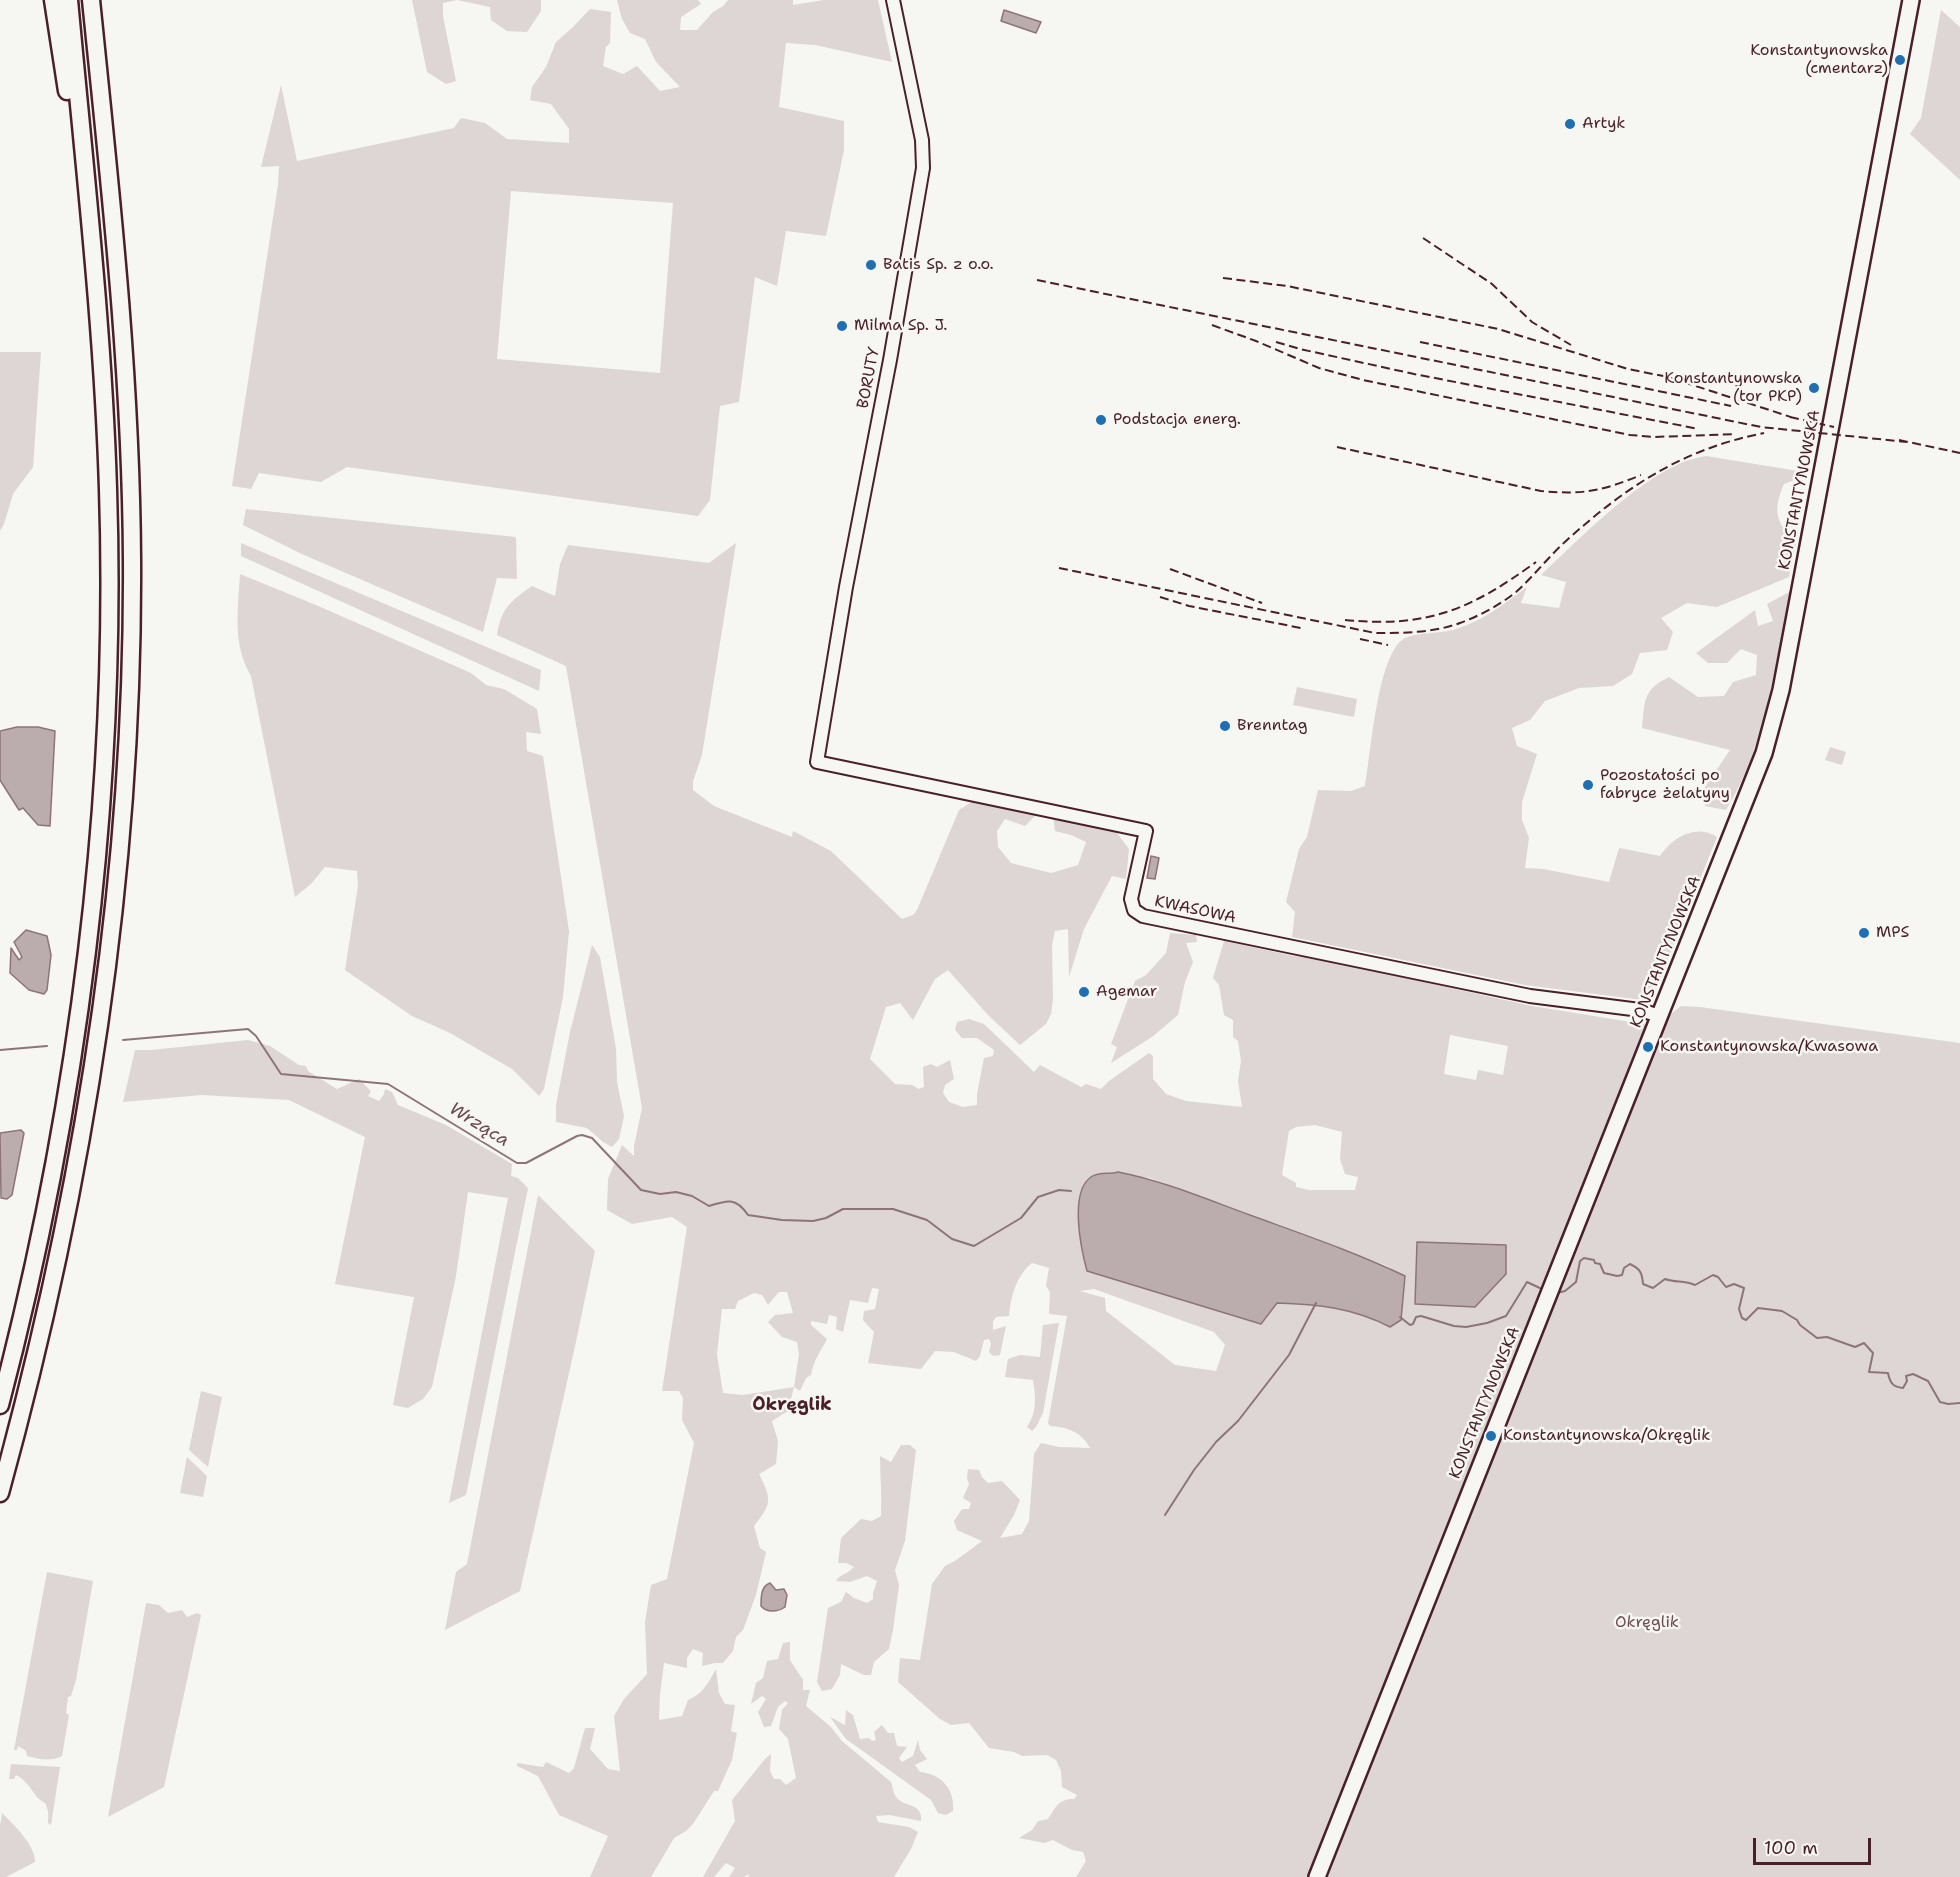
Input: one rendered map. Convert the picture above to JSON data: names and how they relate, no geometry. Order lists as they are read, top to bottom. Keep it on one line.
{"streets":{"main road":["KONSTANTYNOWSKA"],"street":["BORUTY","KWASOWA"]},"crossings":[["BORUTY","KWASOWA"],["KONSTANTYNOWSKA","KWASOWA"]],"districts":["Okręglik"],"water":["Wrząca"],"parks":["Okręglik"],"places":["Konstantynowska (cmentarz)","Artyk","Batis Sp. z o.o.","Milma Sp. J.","Konstantynowska (tor PKP)","Podstacja energ.","Brenntag","Pozostałości po fabryce żelatyny","MPS","Agemar","Konstantynowska/Kwasowa","Konstantynowska/Okręglik"],"scale_bar":"100 m"}
